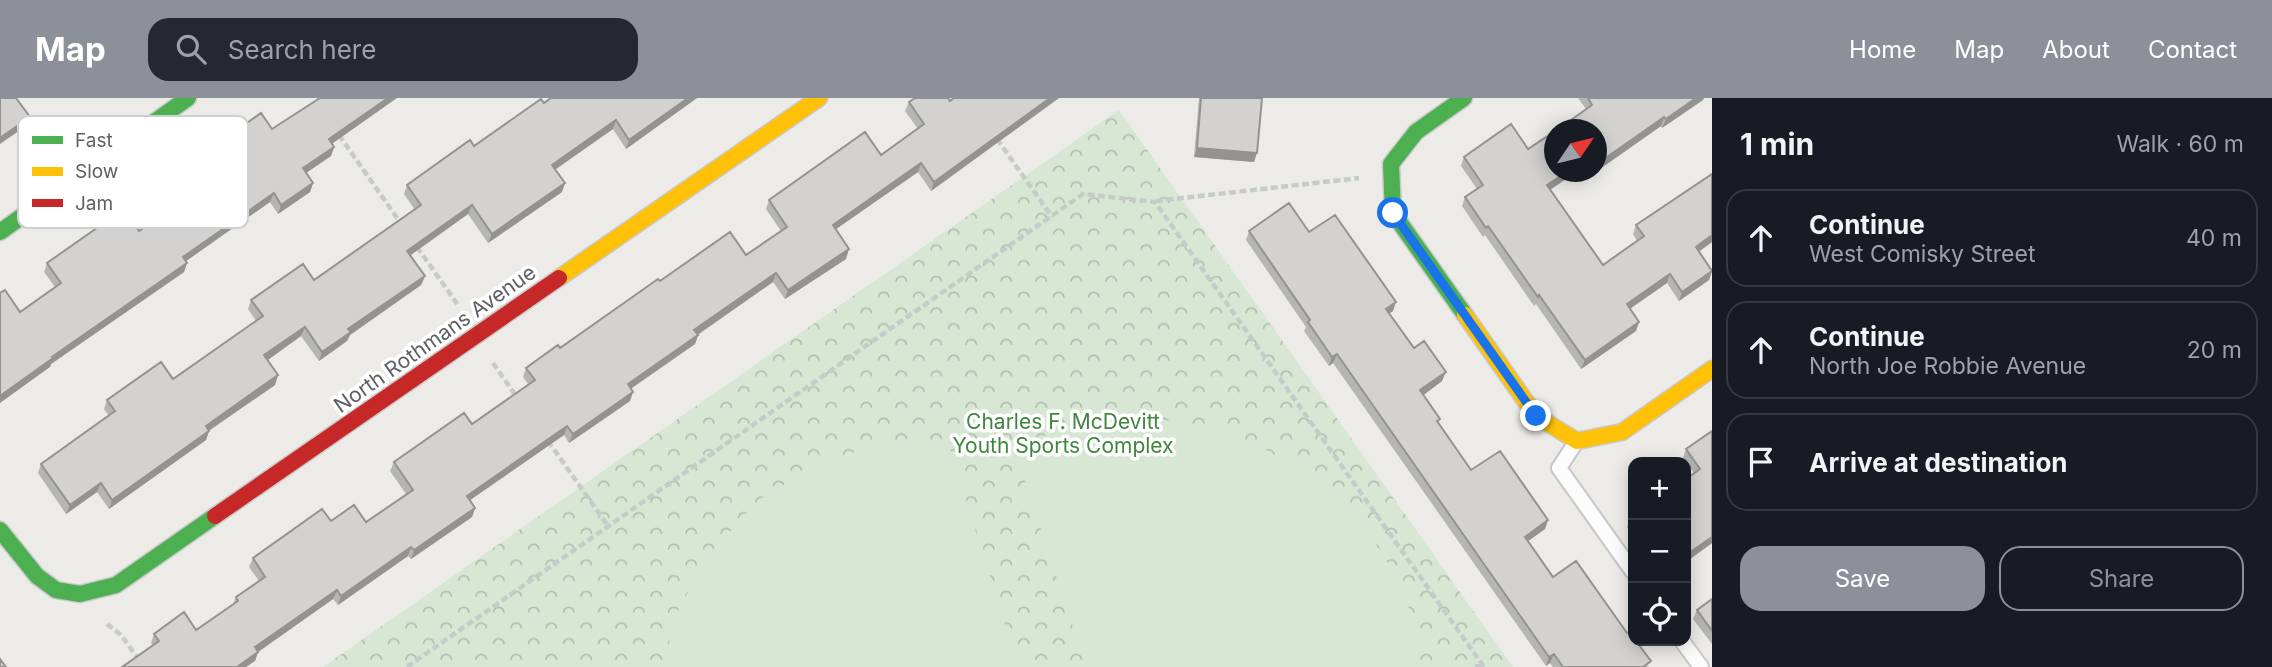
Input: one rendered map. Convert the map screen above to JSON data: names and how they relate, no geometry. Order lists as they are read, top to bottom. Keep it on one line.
{"streets":{"street":["North Rothmans Avenue"]},"parks":["Charles F. McDevitt Youth Sports Complex"],"legend":["Fast","Slow","Jam"],"north":"top right","page":{"header":"Map","search":"Search here","nav":["Home","Map","About","Contact"],"heading":["1 min","Walk · 60 m"],"list":[["Continue","West Comisky Street","40 m"],["Continue","North Joe Robbie Avenue","20 m"],"Arrive at destination"],"map_buttons":["+","−"],"buttons":["Save","Share"]}}
